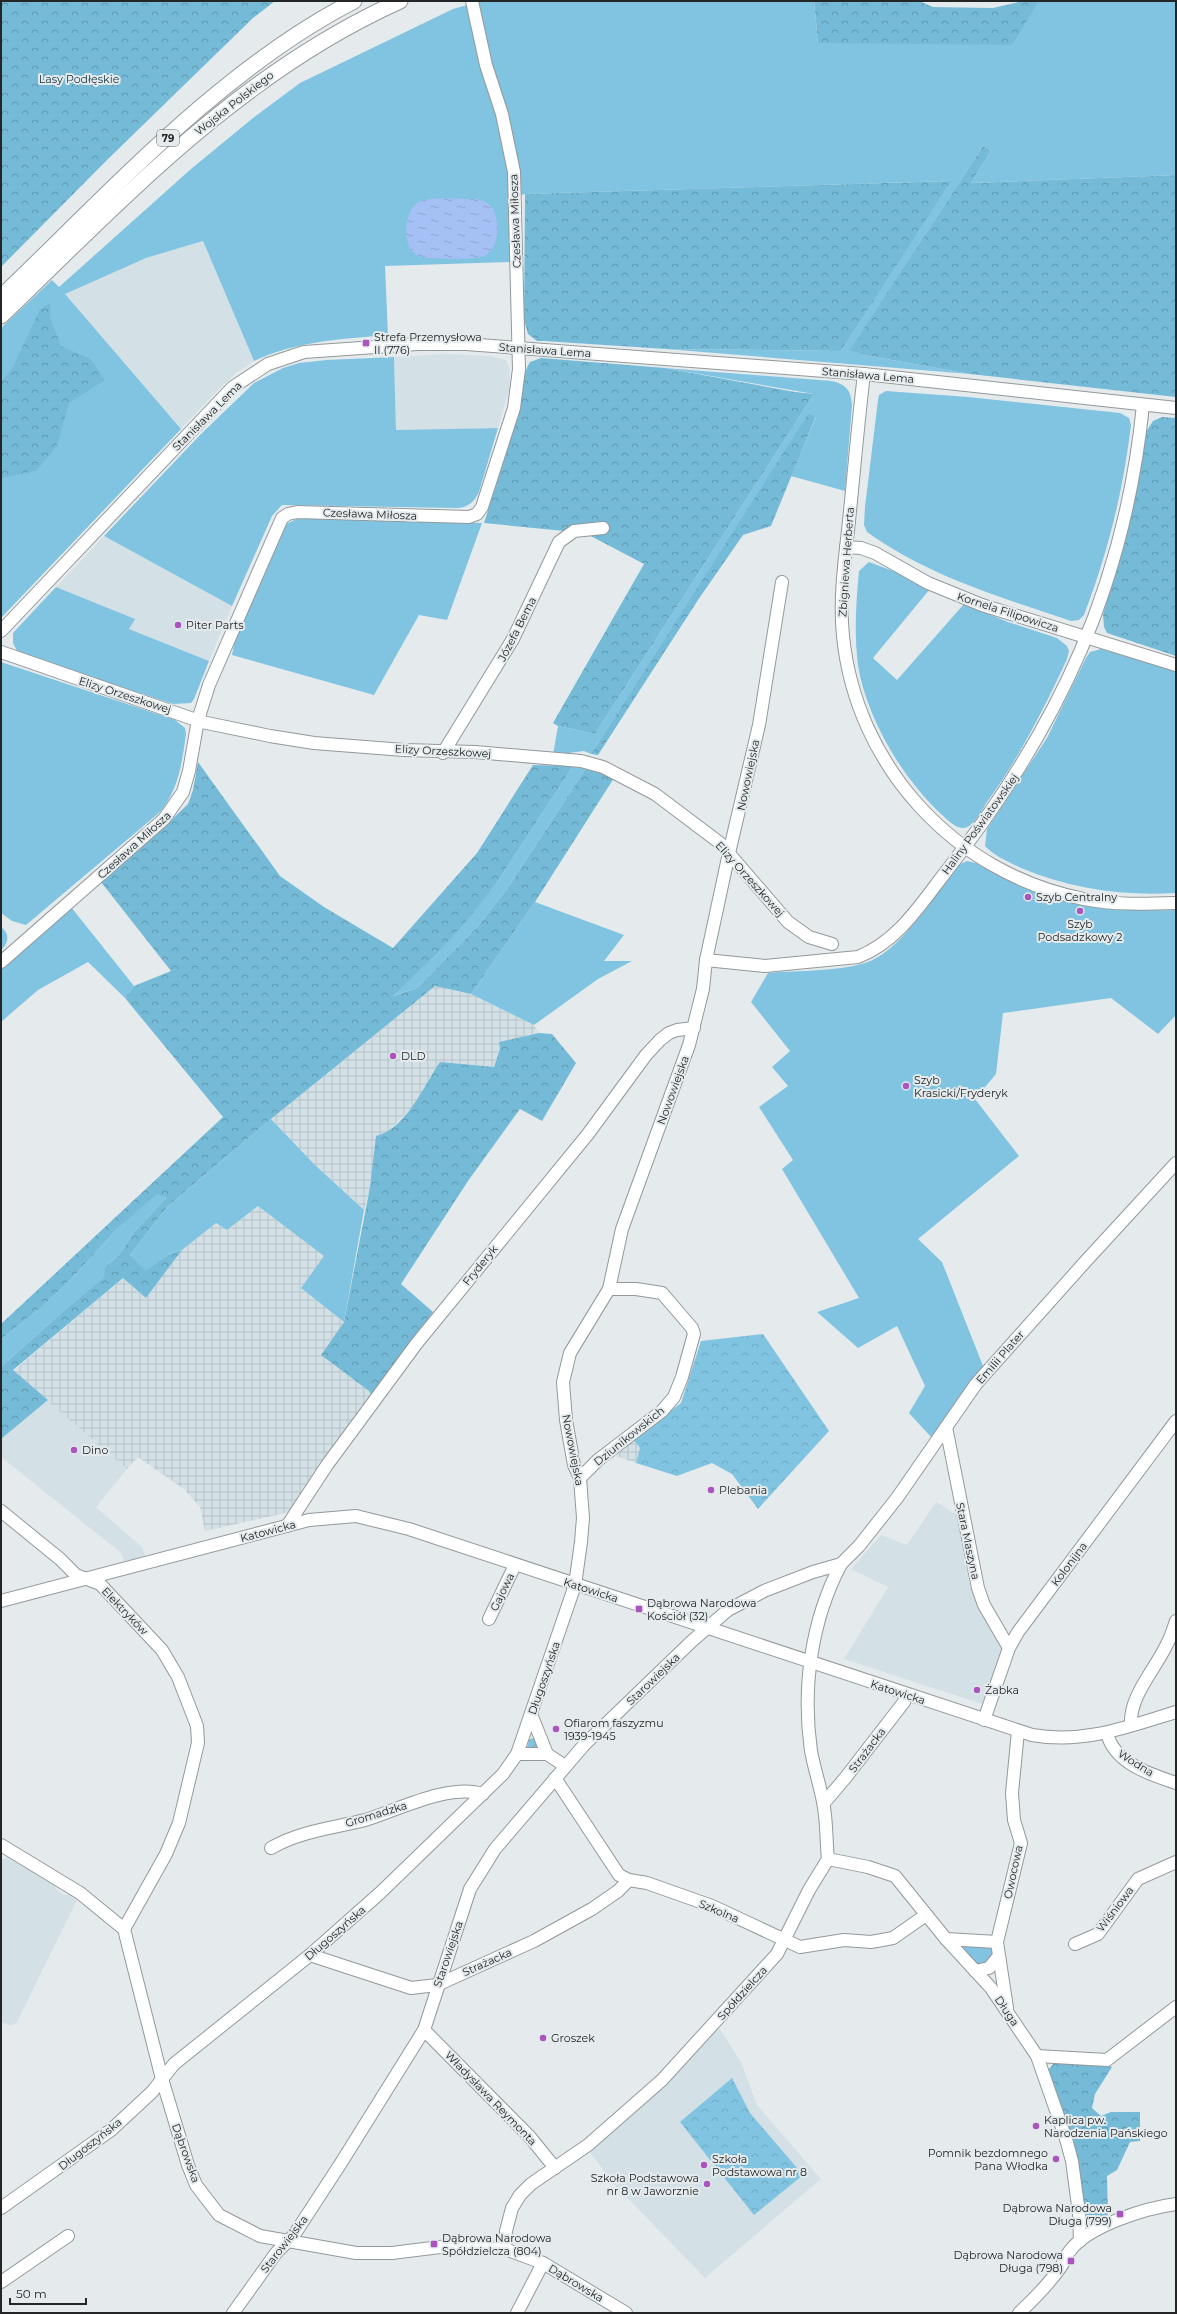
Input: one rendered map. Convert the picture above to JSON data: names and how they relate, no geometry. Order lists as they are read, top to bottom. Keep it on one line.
{"streets":{"main road":["Wojska Polskiego","79"],"street":["Czesława Miłosza","Stanisława Lema","Zbigniewa Herberta","Kornela Filipowicza","Józefa Bema","Elizy Orzeszkowej","Nowowiejska","Haliny Poświatowskiej","Fryderyk","Emilii Plater","Dziunikowskich","Katowicka","Stara Maszyna","Kolonijna","Gajowa","Elektryków","Długoszyńska","Starowiejska","Strażacka","Wodna","Gromadzka","Owocowa","Wiśniowa","Szkolna","Spółdzielcza","Długa","Władysława Reymonta","Dąbrowska"]},"crossings":[["Czesława Miłosza","Stanisława Lema"],["Czesława Miłosza","Elizy Orzeszkowej"],["Stanisława Lema","Zbigniewa Herberta"],["Stanisława Lema","Haliny Poświatowskiej"],["Zbigniewa Herberta","Kornela Filipowicza"],["Zbigniewa Herberta","Haliny Poświatowskiej"],["Kornela Filipowicza","Haliny Poświatowskiej"],["Józefa Bema","Elizy Orzeszkowej"],["Elizy Orzeszkowej","Nowowiejska"],["Nowowiejska","Haliny Poświatowskiej"],["Nowowiejska","Fryderyk"],["Nowowiejska","Dziunikowskich"],["Nowowiejska","Katowicka"],["Nowowiejska","Długoszyńska"],["Fryderyk","Katowicka"],["Emilii Plater","Katowicka"],["Emilii Plater","Stara Maszyna"],["Emilii Plater","Starowiejska"],["Katowicka","Kolonijna"],["Katowicka","Gajowa"],["Katowicka","Elektryków"],["Katowicka","Długoszyńska"],["Katowicka","Starowiejska"],["Katowicka","Strażacka"],["Katowicka","Wodna"],["Katowicka","Owocowa"],["Stara Maszyna","Kolonijna"],["Elektryków","Dąbrowska"],["Długoszyńska","Strażacka"],["Długoszyńska","Gromadzka"],["Długoszyńska","Dąbrowska"],["Starowiejska","Strażacka"],["Starowiejska","Szkolna"],["Starowiejska","Władysława Reymonta"],["Starowiejska","Dąbrowska"],["Strażacka","Szkolna"],["Owocowa","Długa"],["Szkolna","Spółdzielcza"],["Szkolna","Długa"],["Spółdzielcza","Długa"],["Spółdzielcza","Władysława Reymonta"],["Spółdzielcza","Dąbrowska"]],"parks":["Lasy Podłęskie"],"places":{"transit":["Strefa Przemysłowa II (776)","Dąbrowa Narodowa Kościół (32)","Dąbrowa Narodowa Długa (799)","Dąbrowa Narodowa Spółdzielcza (804)","Dąbrowa Narodowa Długa (798)"],"other":["Piter Parts","Szyb Centralny","Szyb Podsadzkowy 2","DLD","Szyb Krasicki/Fryderyk","Dino","Plebania","Żabka","Ofiarom faszyzmu 1939-1945","Groszek","Kaplica pw. Narodzenia Pańskiego","Pomnik bezdomnego Pana Włodka","Szkoła Podstawowa nr 8","Szkoła Podstawowa nr 8 w Jaworznie"]},"scale_bar":"50 m"}
